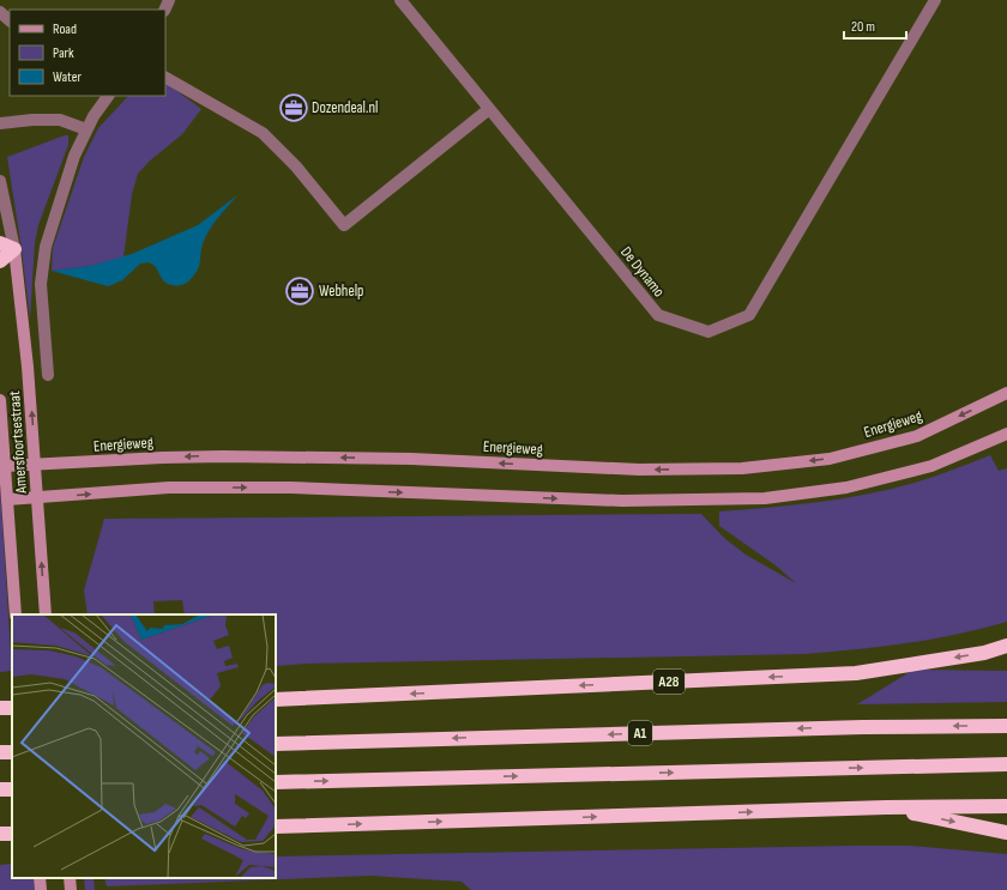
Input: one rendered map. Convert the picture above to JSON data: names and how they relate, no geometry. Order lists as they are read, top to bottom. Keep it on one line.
{"streets":{"highway":["A28","A1"],"main road":["Energieweg","Amersfoortsestraat"],"street":["De Dynamo"]},"crossings":[["Energieweg","Amersfoortsestraat"]],"places":{"office":["Dozendeal.nl","Webhelp"]},"legend":["Road","Park","Water"],"scale_bar":"20 m"}
